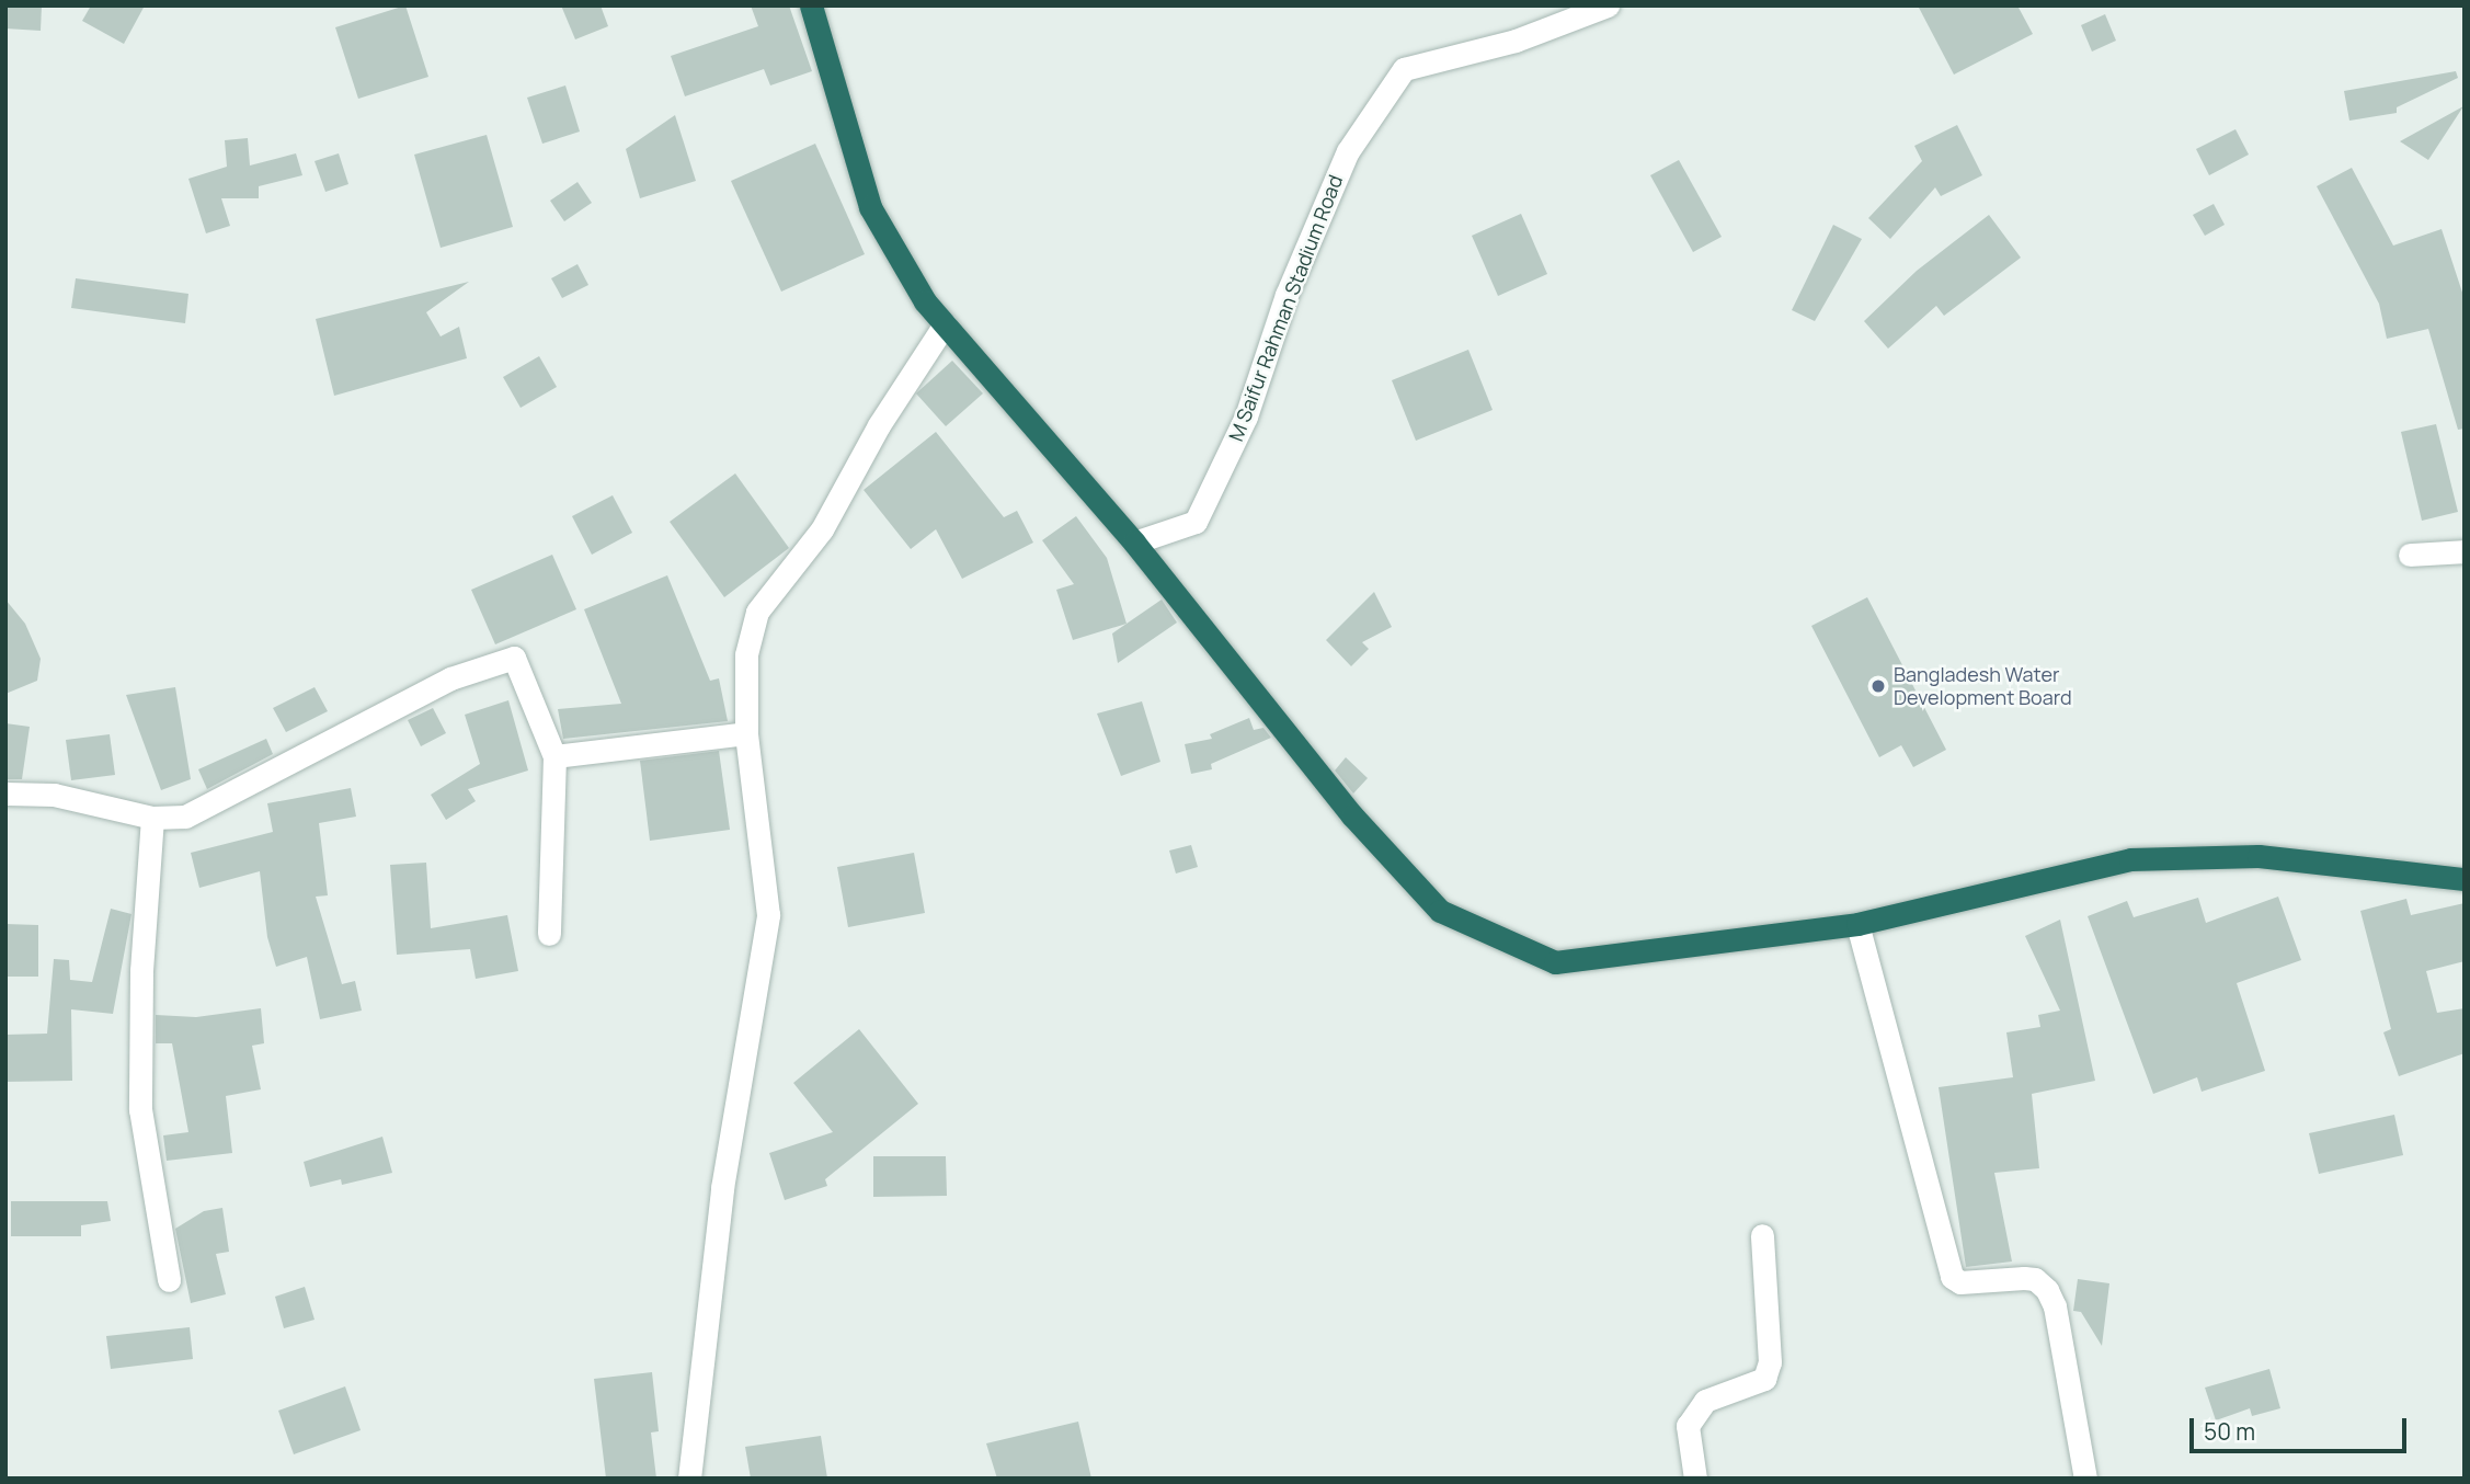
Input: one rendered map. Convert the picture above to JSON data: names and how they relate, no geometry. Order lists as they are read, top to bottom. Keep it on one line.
{"streets":{"street":["M Saifur Rahman Stadium Road"]},"places":["Bangladesh Water Development Board"],"scale_bar":"50 m"}
